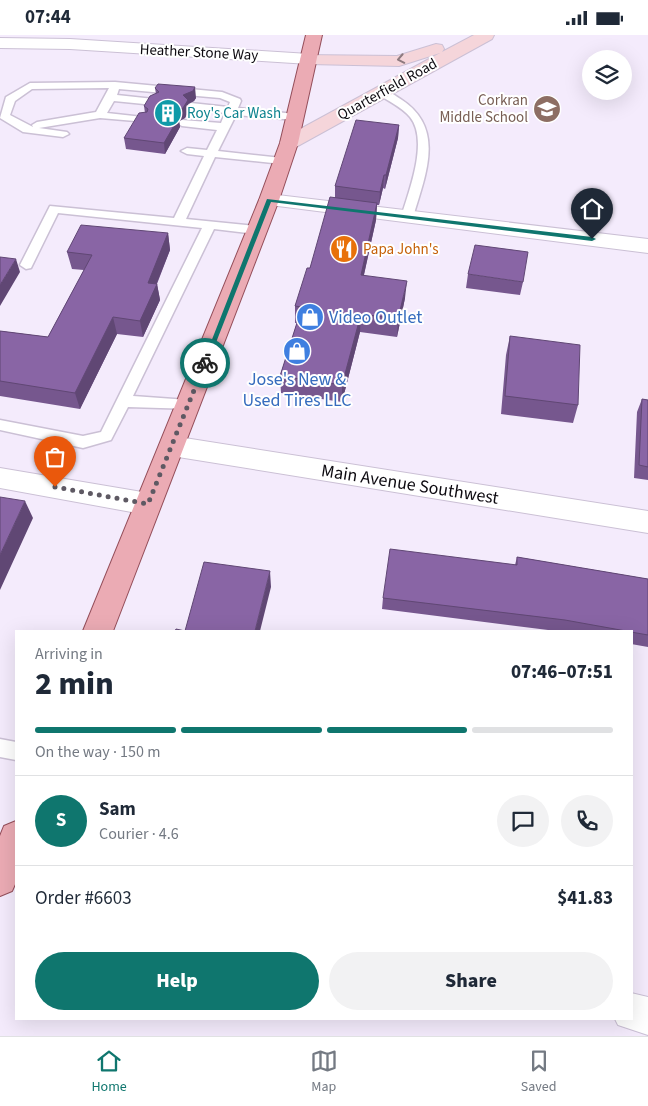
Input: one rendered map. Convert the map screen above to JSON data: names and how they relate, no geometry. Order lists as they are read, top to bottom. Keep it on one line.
{"streets":{"main road":["Quarterfield Road"],"street":["Heather Stone Way","Main Avenue Southwest"]},"crossings":[["Heather Stone Way","Quarterfield Road"]],"places":{"school or university":["Corkran Middle School"],"building":["Roy's Car Wash"],"restaurant":["Papa John's"],"shop":["Video Outlet","Jose's New & Used Tires LLC"]},"page":{"status":"07:44","heading":["2 min","Arriving in","07:46–07:51"],"panel":["Sam","Courier · 4.6","Order #6603","$41.83"],"bar":"On the way · 150 m","round":"S","buttons":["Help","Share"],"tabs":["Home","Map","Saved"]}}
